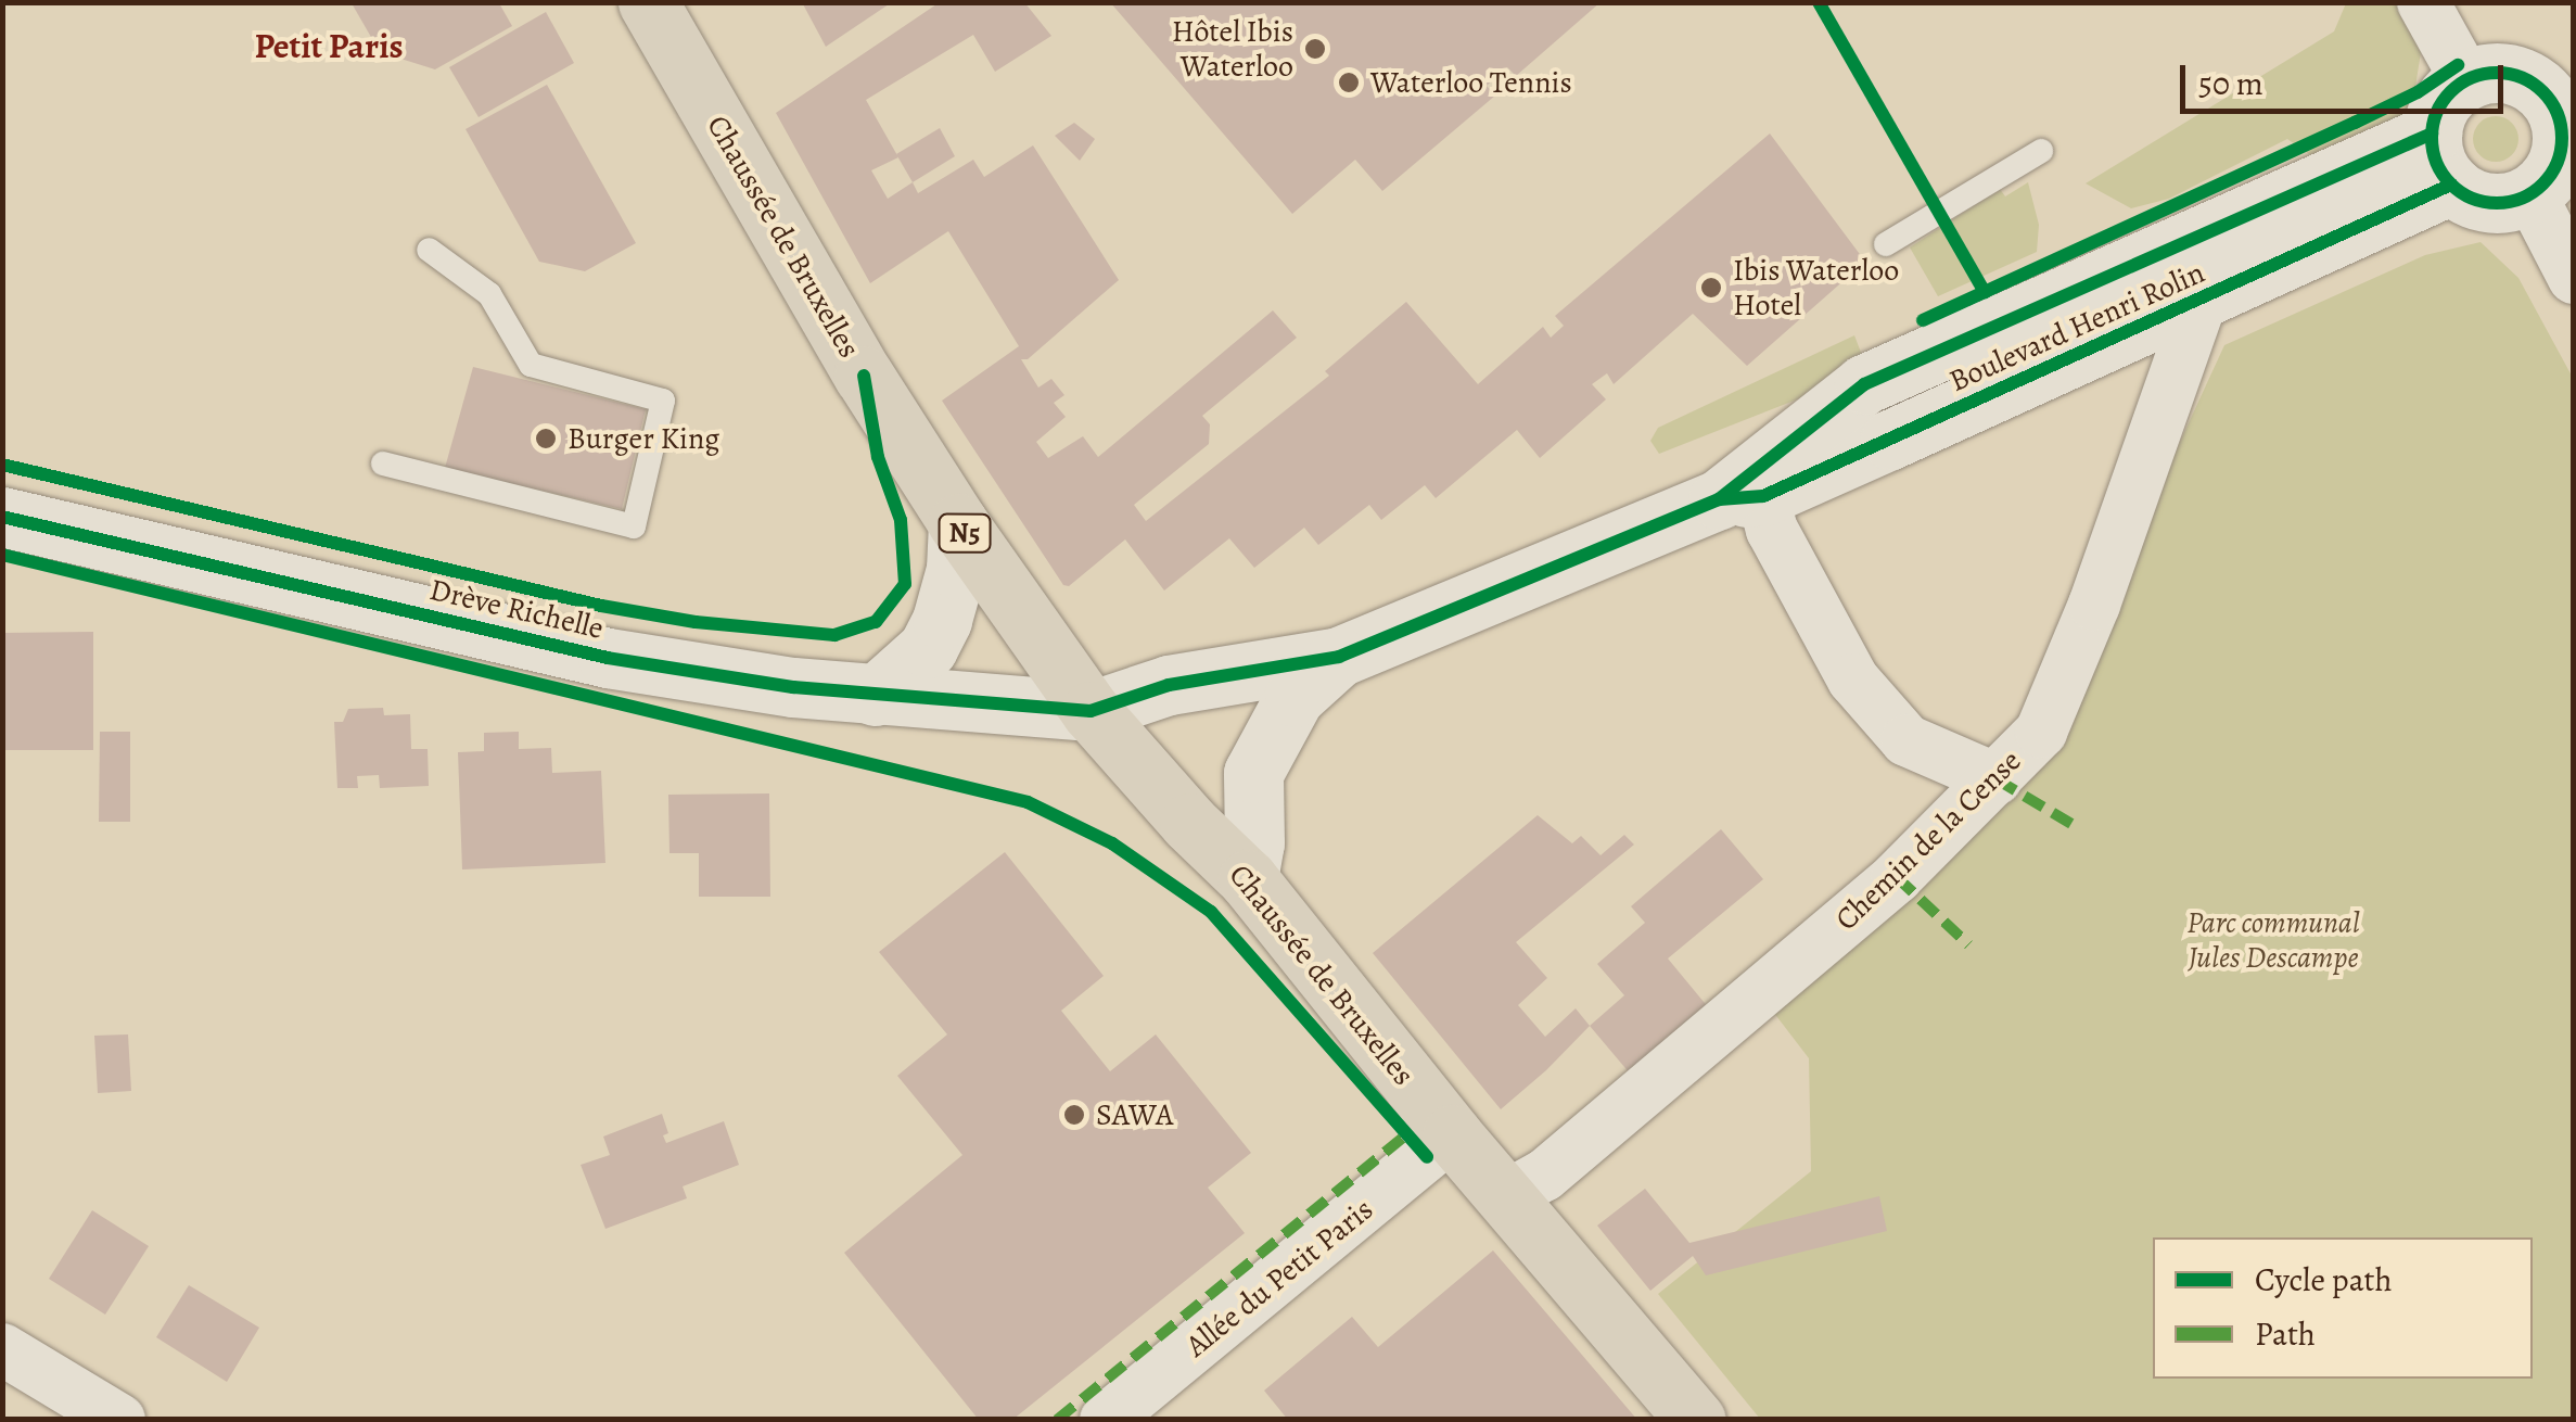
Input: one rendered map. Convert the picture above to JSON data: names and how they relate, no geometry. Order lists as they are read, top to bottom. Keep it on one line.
{"streets":{"main road":["Chaussée de Bruxelles","Boulevard Henri Rolin","N5","Drève Richelle"],"street":["Chemin de la Cense","Allée du Petit Paris"]},"crossings":[["Chaussée de Bruxelles","Boulevard Henri Rolin"],["Chaussée de Bruxelles","Drève Richelle"],["Chaussée de Bruxelles","Chemin de la Cense"],["Chaussée de Bruxelles","Allée du Petit Paris"],["Boulevard Henri Rolin","Drève Richelle"],["Boulevard Henri Rolin","Chemin de la Cense"]],"districts":["Petit Paris"],"parks":["Parc communal Jules Descampe"],"places":["Hôtel Ibis Waterloo","Waterloo Tennis","Ibis Waterloo Hotel","Burger King","SAWA"],"legend":["Cycle path","Path"],"scale_bar":"50 m"}
